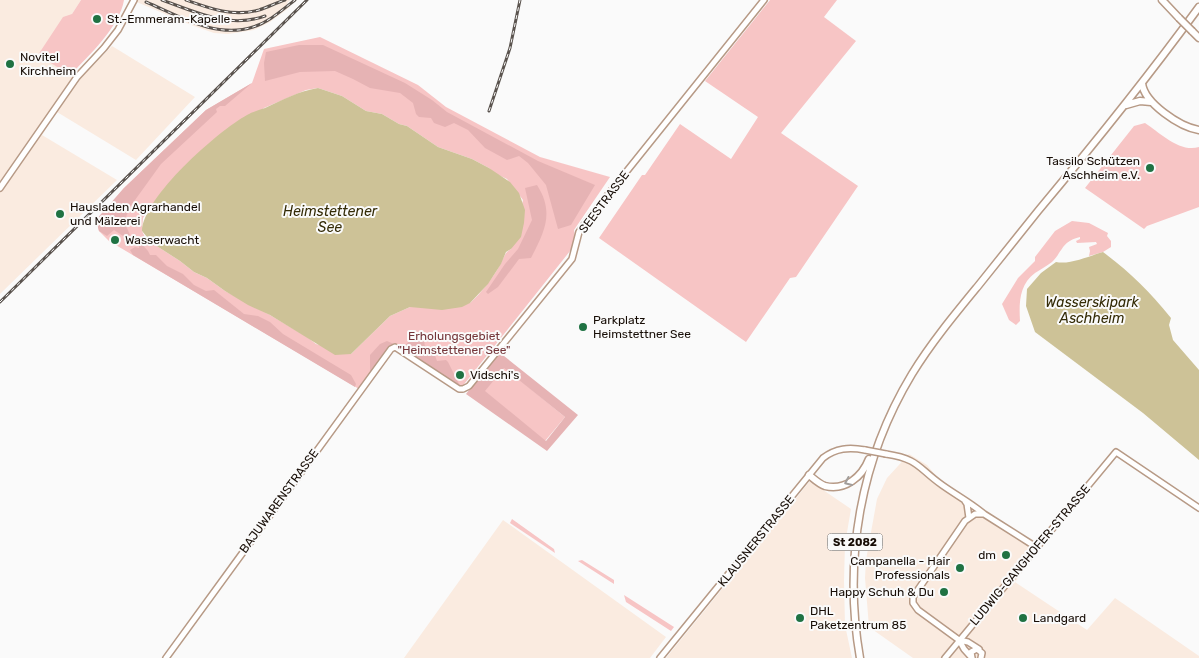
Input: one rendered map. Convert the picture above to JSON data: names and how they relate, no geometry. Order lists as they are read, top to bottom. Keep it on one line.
{"streets":{"main road":["St 2082"],"street":["SEESTRASSE","BAJUWARENSTRASSE","KLAUSNERSTRASSE","LUDWIG-GANGHOFER-STRASSE"]},"crossings":[["SEESTRASSE","BAJUWARENSTRASSE"]],"water":["Heimstettener See","Wasserskipark Aschheim"],"parks":["Erholungsgebiet \"Heimstettener See\""],"places":["St.-Emmeram-Kapelle","Novitel Kirchheim","Tassilo Schützen Aschheim e.V.","Hausladen Agrarhandel und Mälzerei","Wasserwacht","Parkplatz Heimstettner See","Vidschi's","dm","Campanella - Hair Professionals","Happy Schuh & Du","DHL Paketzentrum 85","Landgard"]}
